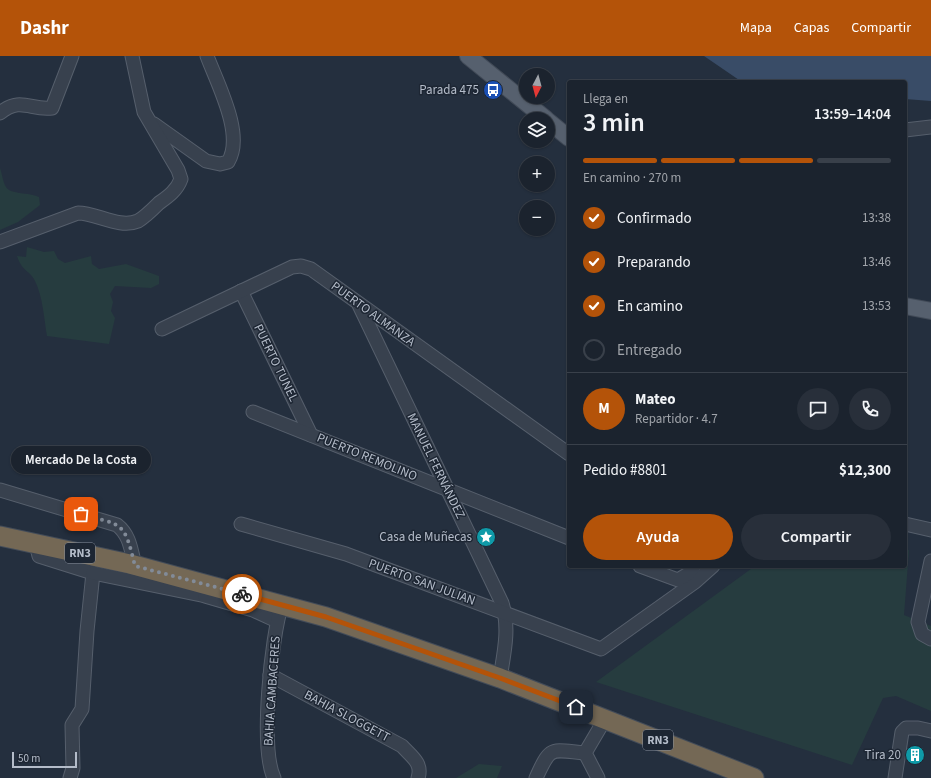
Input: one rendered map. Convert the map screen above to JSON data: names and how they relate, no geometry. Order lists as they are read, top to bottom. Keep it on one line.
{"streets":{"highway":["RN3"],"street":["PUERTO ALMANZA","PUERTO TUNEL","PUERTO REMOLINO","MANUEL FERNÁNDEZ","PUERTO SAN JULIAN","BAHIA CAMBACERES","BAHIA SLOGGETT"]},"crossings":[["PUERTO ALMANZA","PUERTO TUNEL"],["PUERTO ALMANZA","MANUEL FERNÁNDEZ"],["PUERTO TUNEL","PUERTO REMOLINO"],["PUERTO REMOLINO","MANUEL FERNÁNDEZ"],["MANUEL FERNÁNDEZ","RN3"],["MANUEL FERNÁNDEZ","PUERTO SAN JULIAN"],["RN3","BAHIA CAMBACERES"],["BAHIA CAMBACERES","BAHIA SLOGGETT"]],"places":{"bus stop":["Parada 475"],"other":["Mercado De la Costa"],"place":["Casa de Muñecas"],"building":["Tira 20"]},"scale_bar":"50 m","north":"bottom","page":{"header":"Dashr","nav":["Mapa","Capas","Compartir"],"map_buttons":["+","−"],"heading":["3 min","Llega en","13:59–14:04"],"panel":["Mateo","Repartidor · 4.7","Pedido #8801","$12,300"],"bar":"En camino · 270 m","list":[["Confirmado","13:38"],["Preparando","13:46"],["En camino","13:53"],"Entregado"],"round":"M","bubble":"Mercado De la Costa","buttons":["Ayuda","Compartir"],"scale":"50 m"}}
